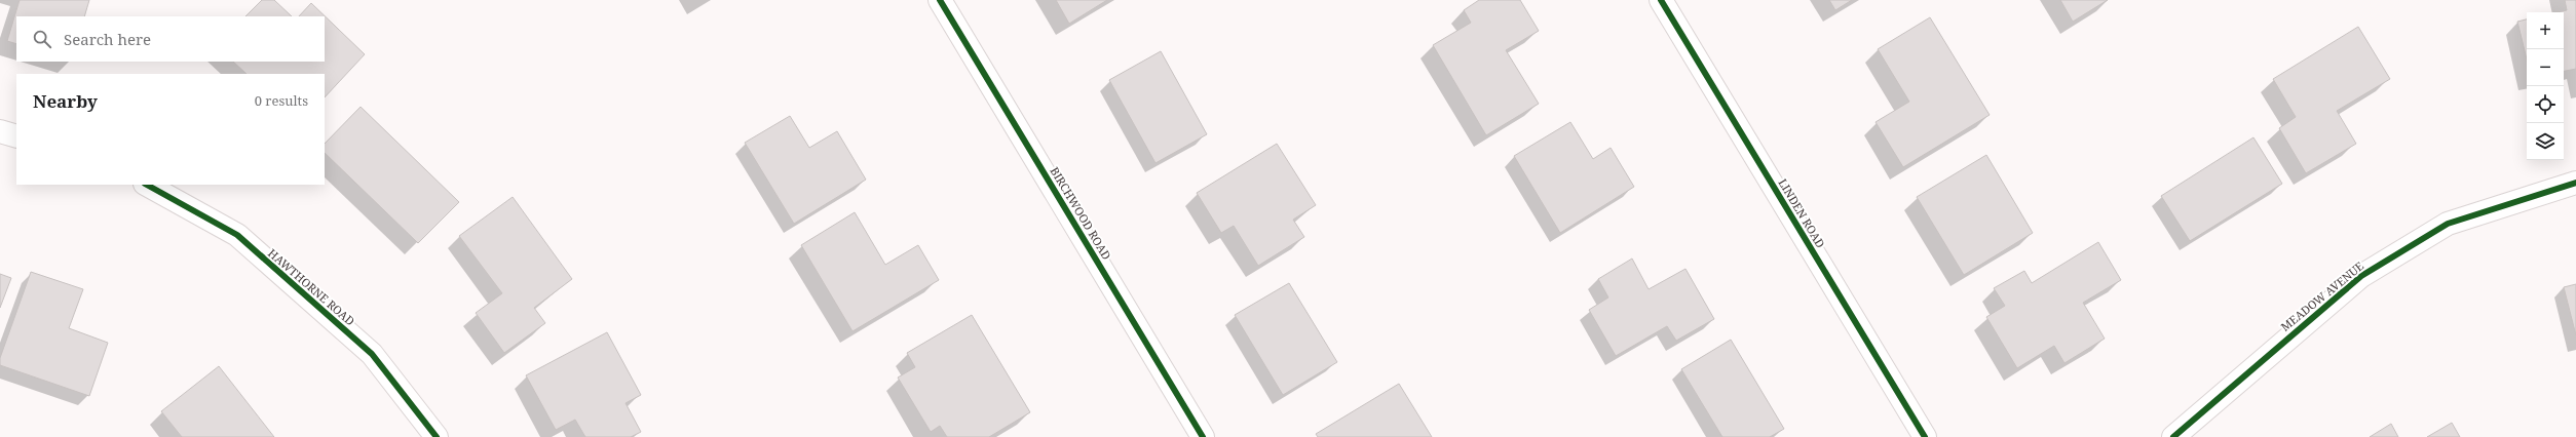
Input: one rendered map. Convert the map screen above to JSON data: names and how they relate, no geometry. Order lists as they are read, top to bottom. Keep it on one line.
{"streets":{"street":["BIRCHWOOD ROAD","LINDEN ROAD","HAWTHORNE ROAD","MEADOW AVENUE"]},"page":{"map_buttons":["+","−"],"search":"Search here","heading":["Nearby","0 results"]}}
